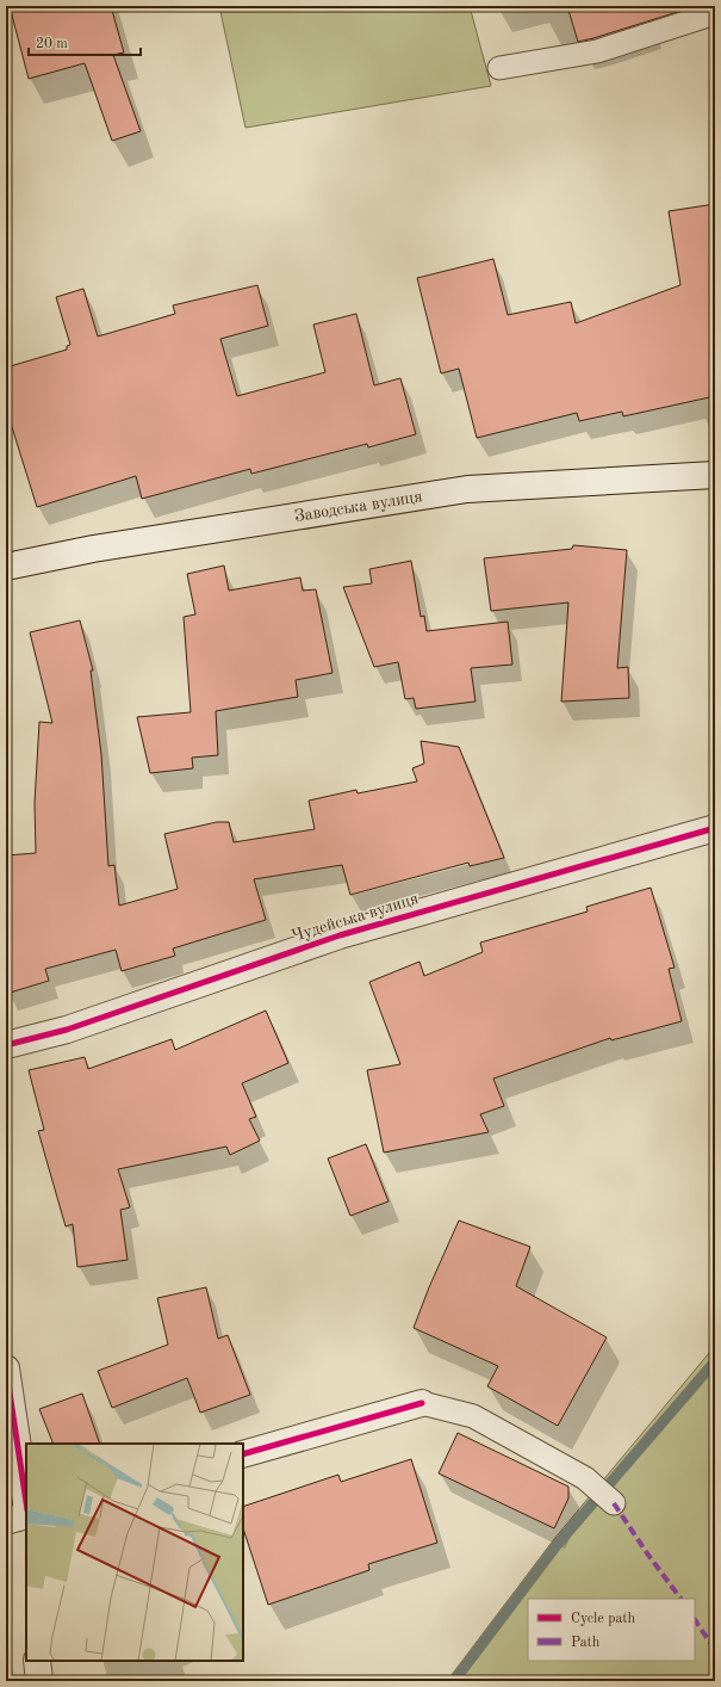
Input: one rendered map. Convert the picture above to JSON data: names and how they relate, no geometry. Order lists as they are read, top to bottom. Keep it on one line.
{"streets":{"street":["Заводська вулиця","Чудейська вулиця"]},"legend":["Cycle path","Path"],"scale_bar":"20 m"}
